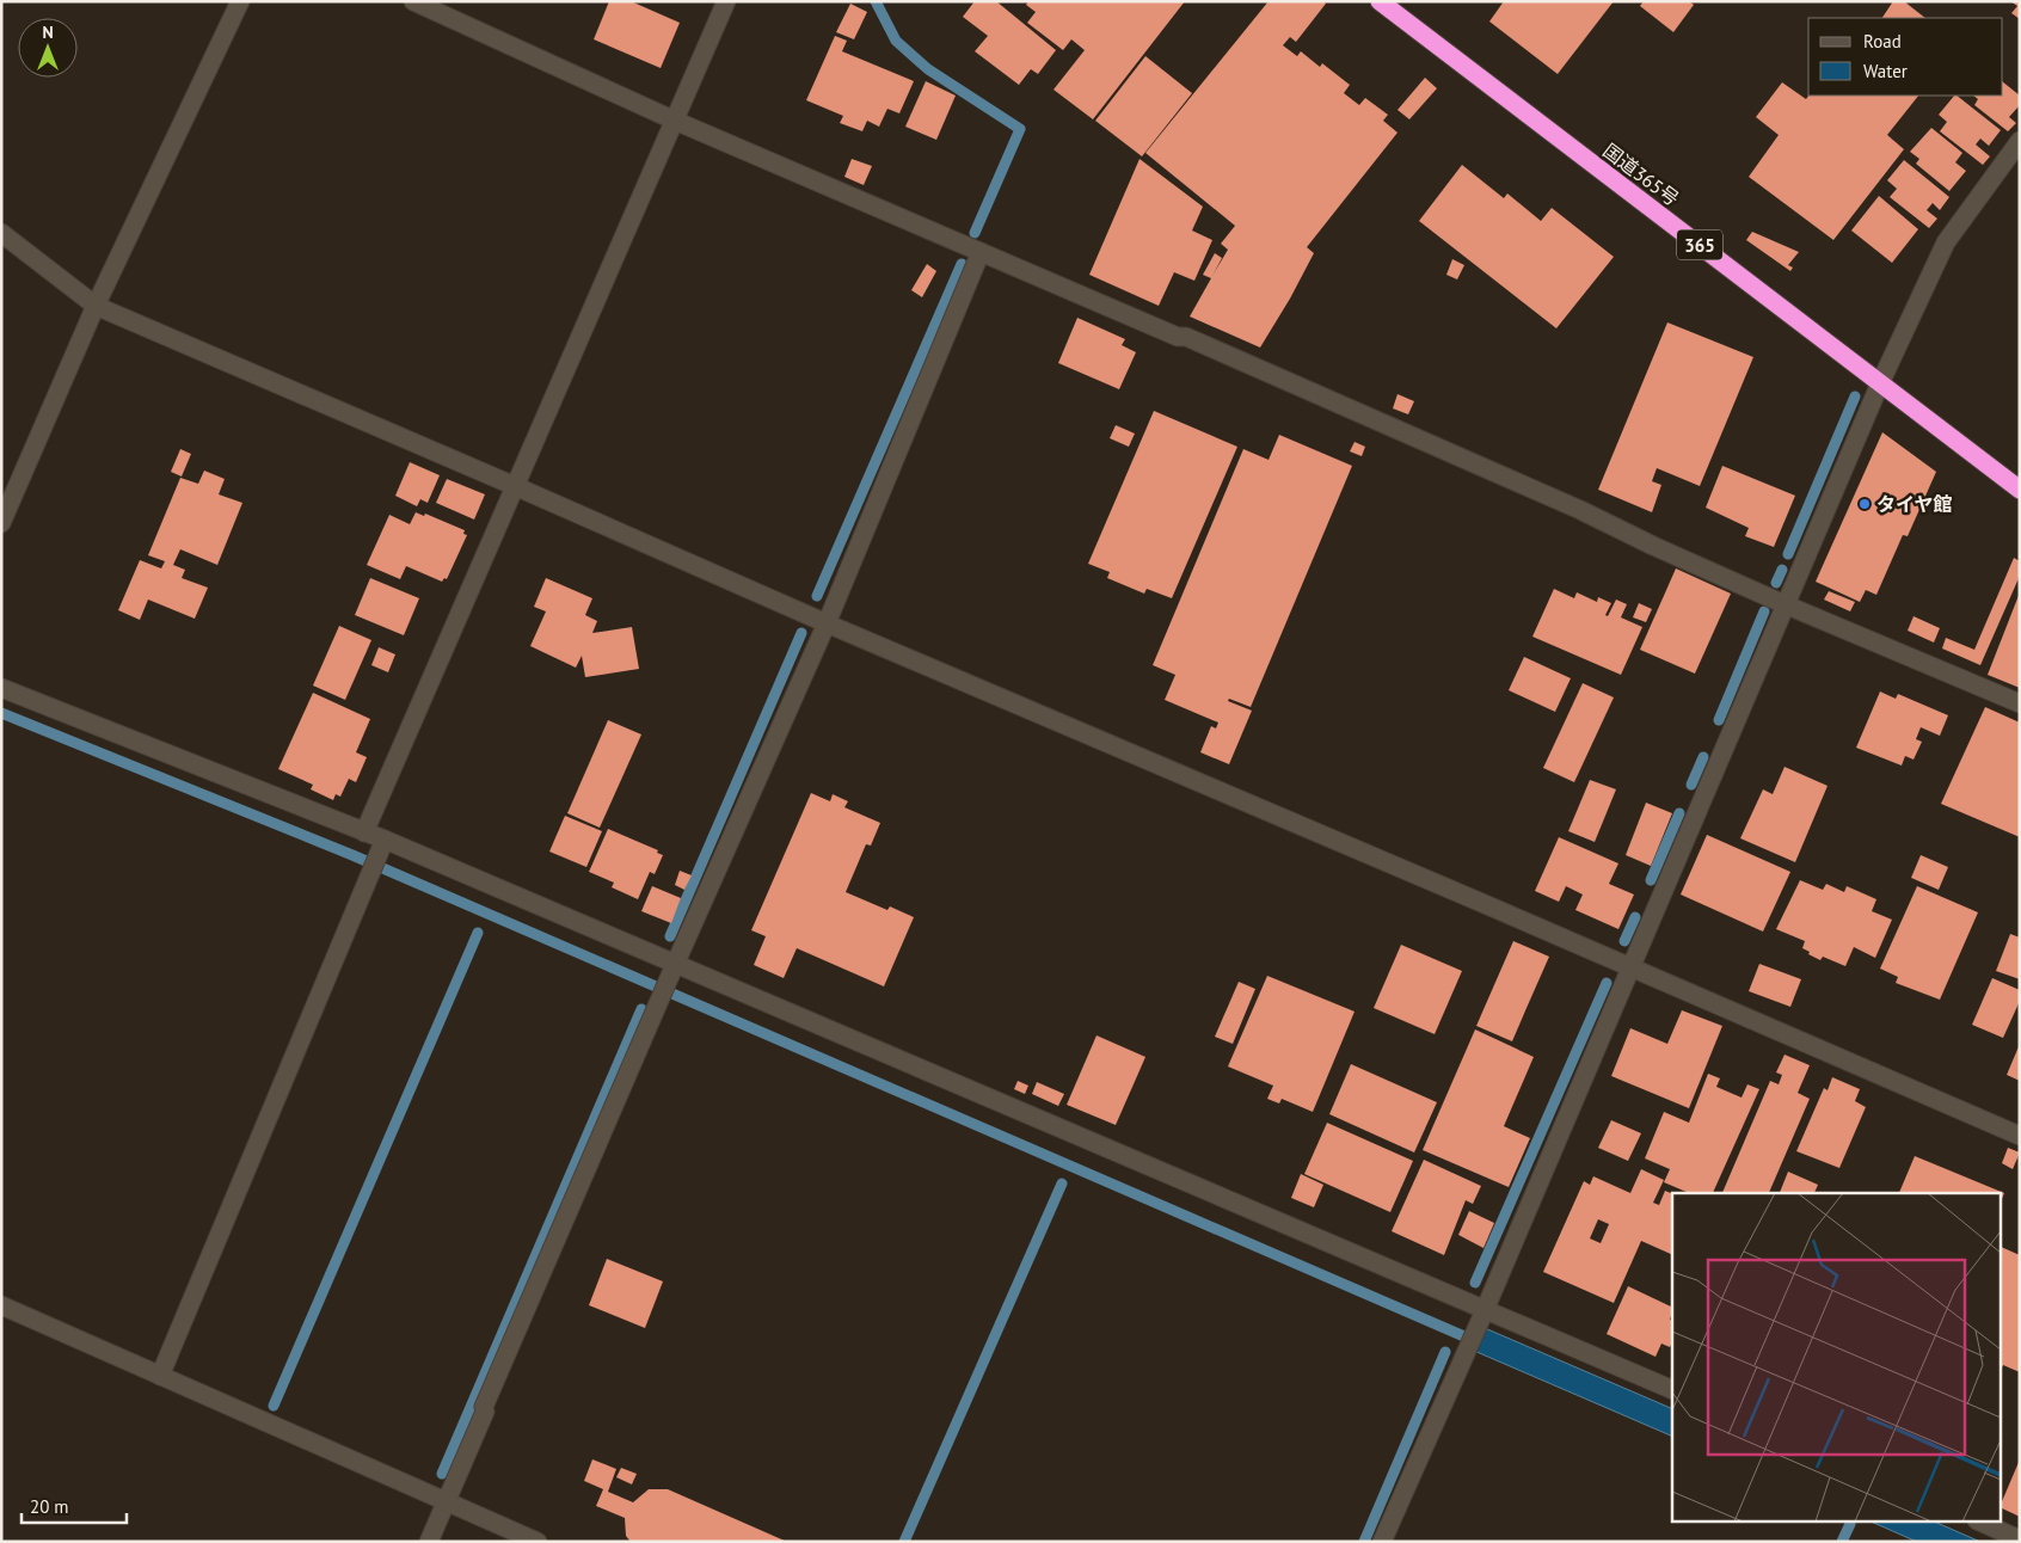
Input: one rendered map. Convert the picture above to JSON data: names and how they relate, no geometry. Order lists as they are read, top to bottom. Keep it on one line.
{"streets":{"highway":["国道365号","365"]},"places":["タイヤ館"],"legend":["Road","Water"],"scale_bar":"20 m","north":"top"}
